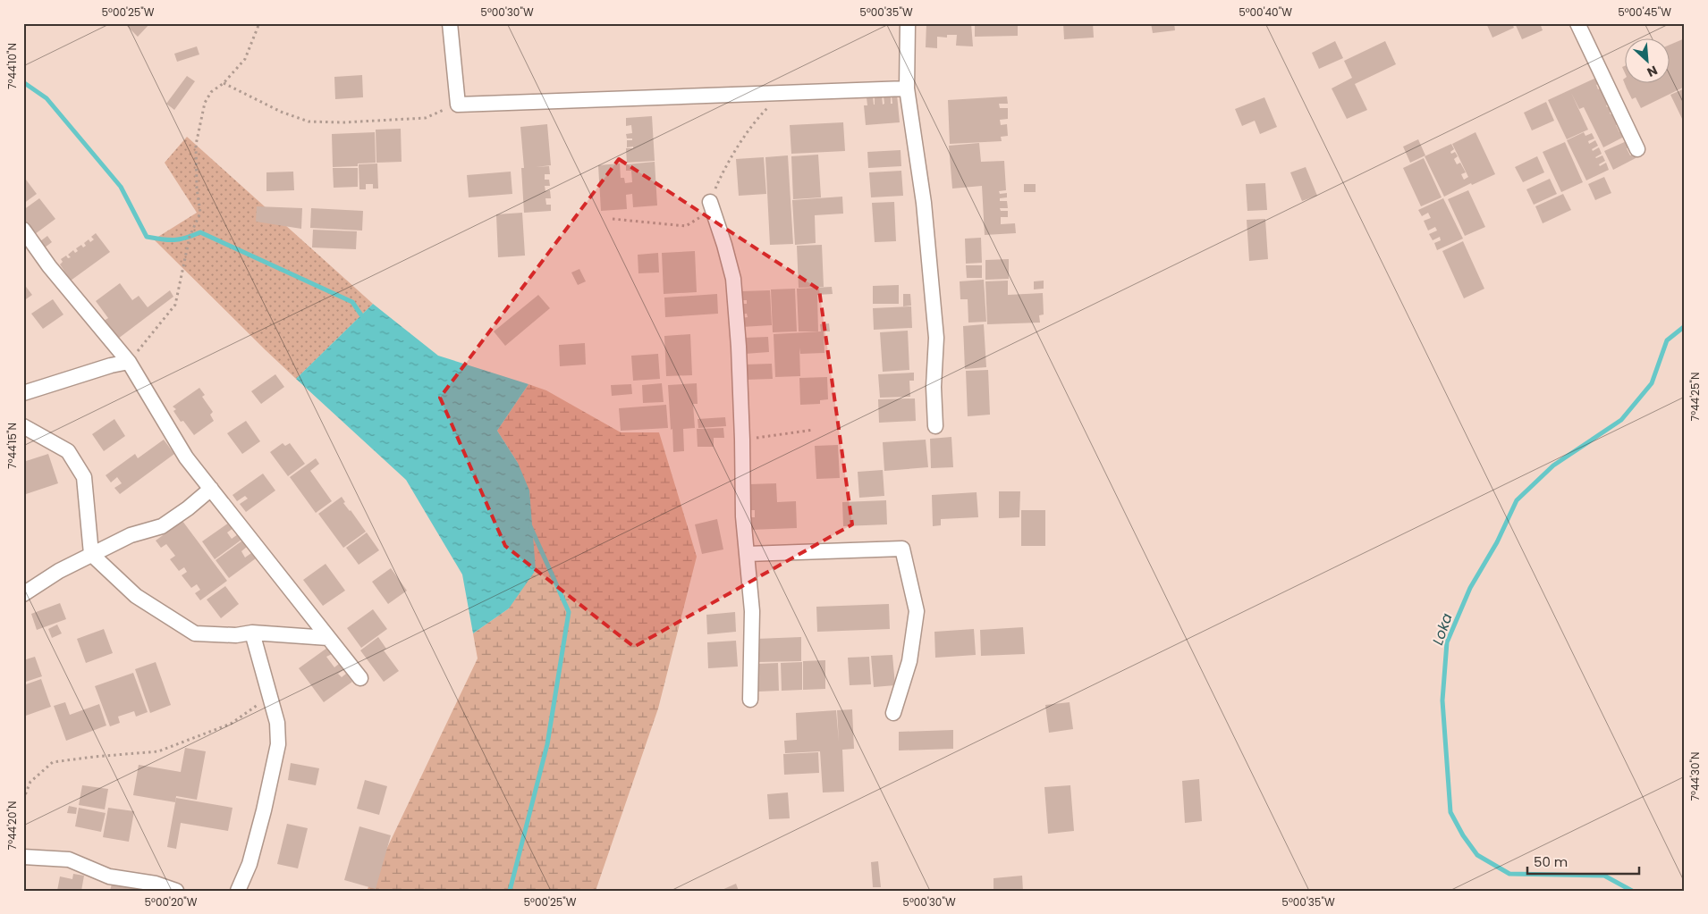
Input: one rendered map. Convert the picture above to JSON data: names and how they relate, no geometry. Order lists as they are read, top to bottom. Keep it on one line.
{"water":["Loka"],"scale_bar":"50 m","north":"bottom right","coordinates":["5°00'25\"W","5°00'30\"W","5°00'35\"W","5°00'40\"W","5°00'45\"W","7°44'10\"N","7°44'25\"N","7°44'15\"N","7°44'30\"N","7°44'20\"N","5°00'20\"W"]}
